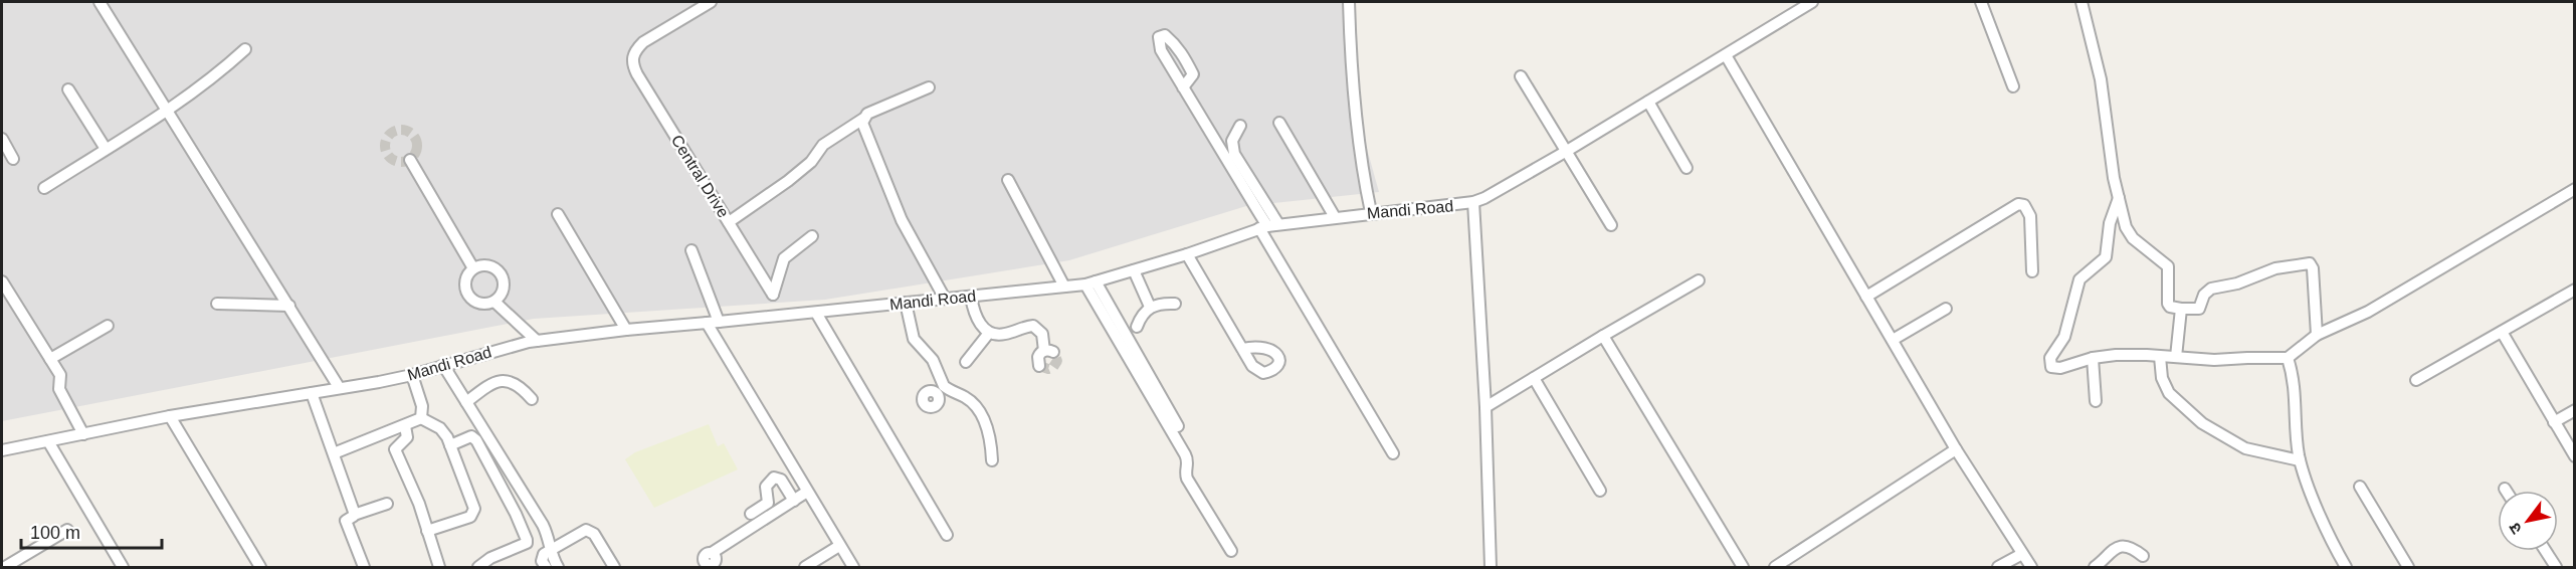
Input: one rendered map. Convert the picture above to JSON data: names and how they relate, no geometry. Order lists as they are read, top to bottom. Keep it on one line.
{"streets":{"street":["Central Drive","Mandi Road"]},"scale_bar":"100 m","north":"bottom left"}
